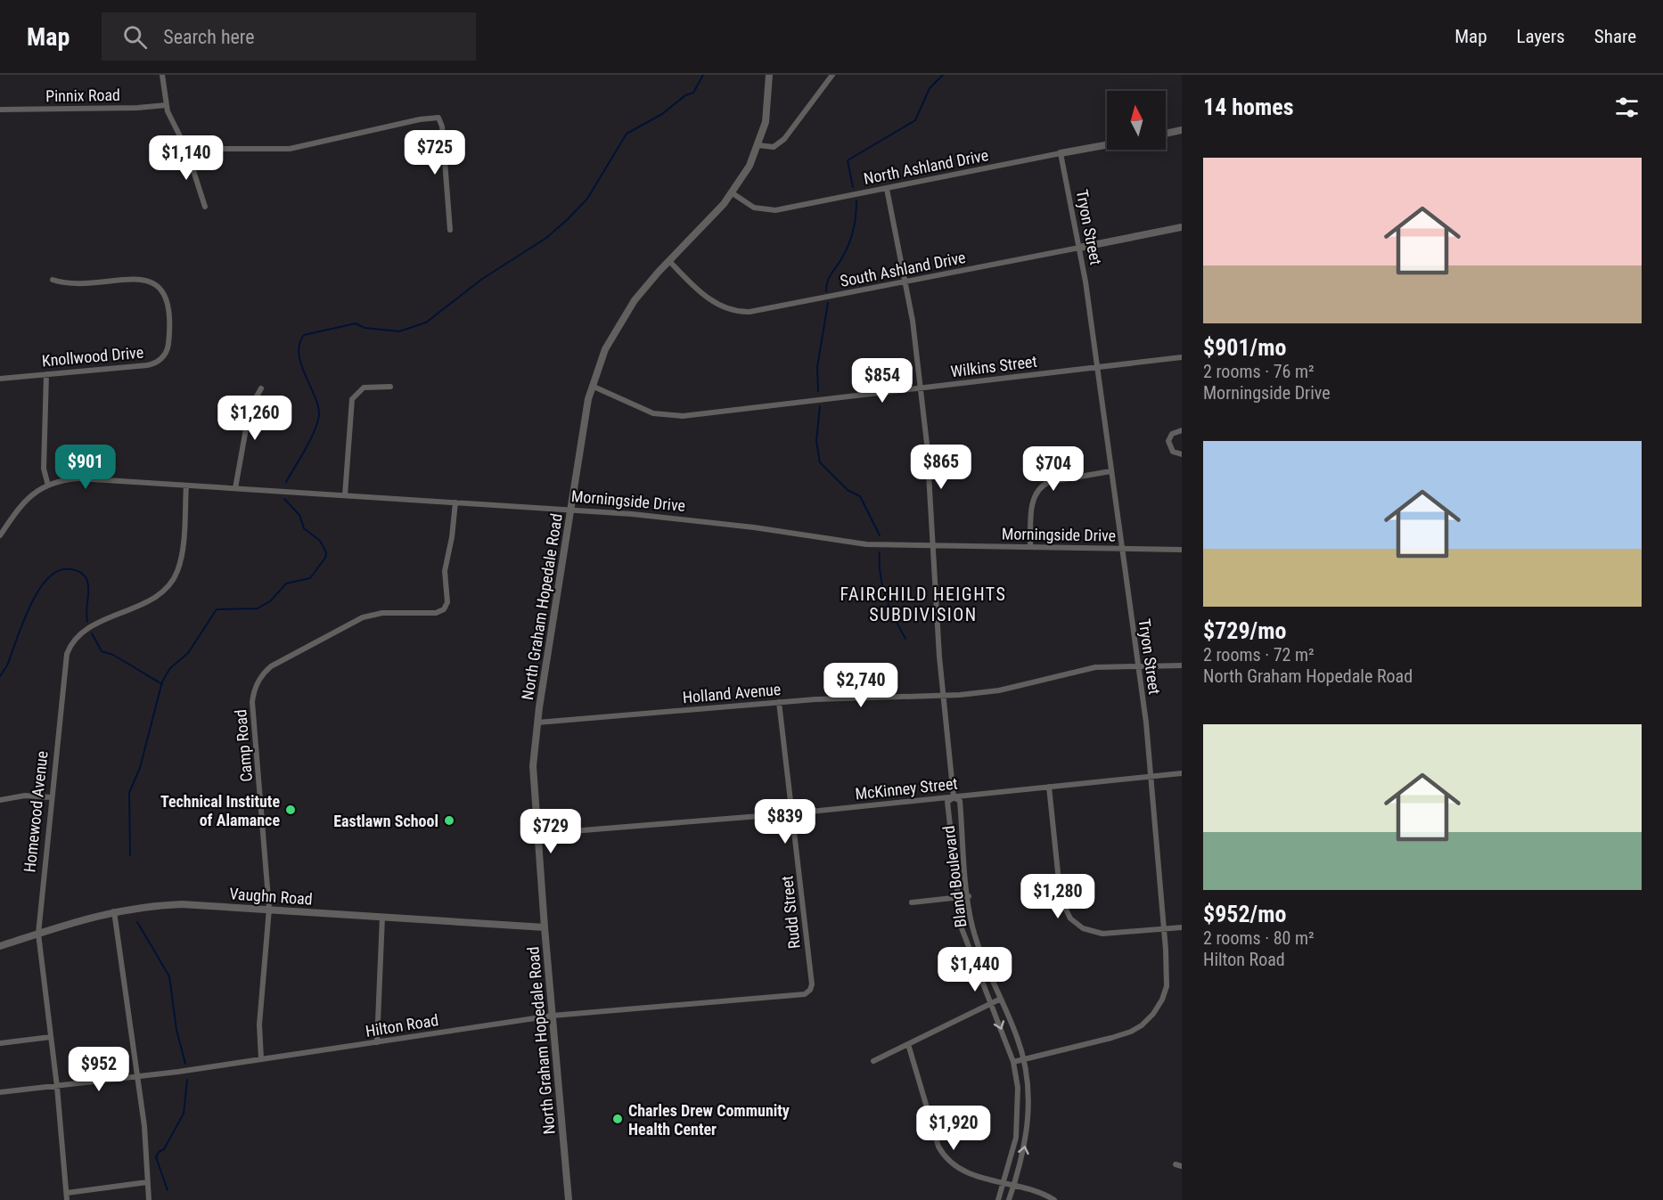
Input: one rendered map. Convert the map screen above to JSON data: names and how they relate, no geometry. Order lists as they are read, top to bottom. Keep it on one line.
{"streets":{"street":["Pinnix Road","North Ashland Drive","Tryon Street","South Ashland Drive","Knollwood Drive","Wilkins Street","Morningside Drive","North Graham Hopedale Road","Holland Avenue","Camp Road","McKinney Street","Homewood Avenue","Bland Boulevard","Vaughn Road","Rudd Street","Hilton Road"]},"crossings":[["North Ashland Drive","Tryon Street"],["North Ashland Drive","North Graham Hopedale Road"],["North Ashland Drive","Bland Boulevard"],["Tryon Street","South Ashland Drive"],["Tryon Street","Wilkins Street"],["Tryon Street","Morningside Drive"],["Tryon Street","Holland Avenue"],["Tryon Street","McKinney Street"],["Tryon Street","Bland Boulevard"],["South Ashland Drive","North Graham Hopedale Road"],["South Ashland Drive","Bland Boulevard"],["Wilkins Street","North Graham Hopedale Road"],["Wilkins Street","Bland Boulevard"],["Morningside Drive","North Graham Hopedale Road"],["Morningside Drive","Camp Road"],["Morningside Drive","Homewood Avenue"],["Morningside Drive","Bland Boulevard"],["North Graham Hopedale Road","Holland Avenue"],["North Graham Hopedale Road","McKinney Street"],["North Graham Hopedale Road","Vaughn Road"],["North Graham Hopedale Road","Hilton Road"],["Holland Avenue","Bland Boulevard"],["Holland Avenue","Rudd Street"],["Camp Road","Vaughn Road"],["Camp Road","Hilton Road"],["McKinney Street","Bland Boulevard"],["McKinney Street","Rudd Street"],["Homewood Avenue","Vaughn Road"],["Homewood Avenue","Hilton Road"],["Rudd Street","Hilton Road"]],"districts":["FAIRCHILD HEIGHTS SUBDIVISION"],"places":["Technical Institute of Alamance","Eastlawn School","Charles Drew Community Health Center"],"north":"top","page":{"header":"Map","search":"Search here","nav":["Map","Layers","Share"],"heading":"14 homes","price":["$725","$1,140","$854","$1,260","$901","$865","$704","$2,740","$839","$729","$1,280","$1,440","$952","$1,920"],"list":[{"name":"$901/mo","note":"2 rooms · 76 m² · Morningside Drive"},{"name":"$729/mo","note":"2 rooms · 72 m² · North Graham Hopedale Road"},{"name":"$952/mo","note":"2 rooms · 80 m² · Hilton Road"}]}}
